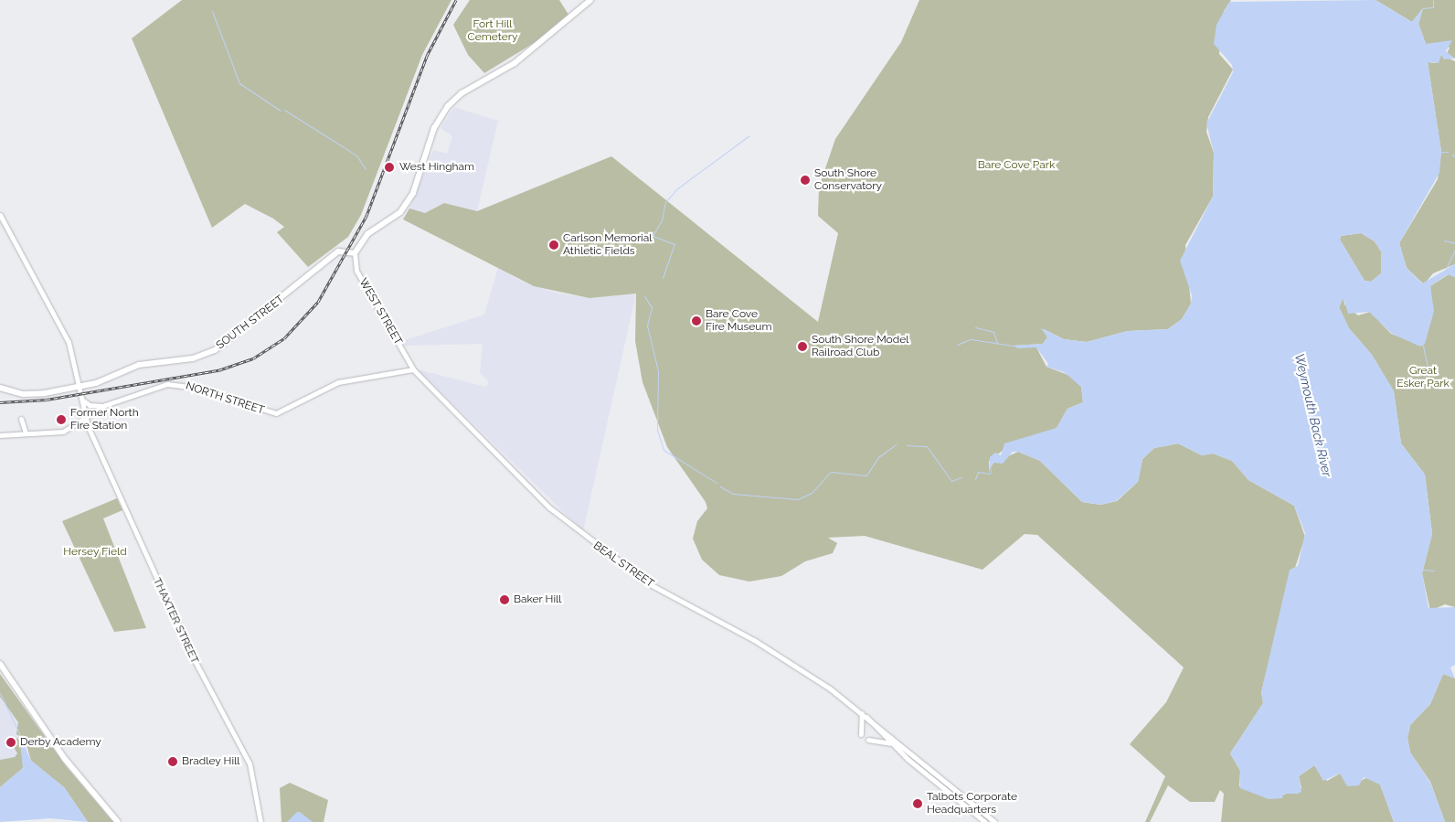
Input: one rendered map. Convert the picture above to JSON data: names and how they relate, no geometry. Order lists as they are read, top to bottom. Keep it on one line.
{"streets":{"main road":["SOUTH STREET"],"street":["WEST STREET","NORTH STREET","BEAL STREET","THAXTER STREET"]},"crossings":[["WEST STREET","SOUTH STREET"],["WEST STREET","NORTH STREET"],["WEST STREET","BEAL STREET"],["SOUTH STREET","THAXTER STREET"],["NORTH STREET","BEAL STREET"],["NORTH STREET","THAXTER STREET"]],"water":["Weymouth Back River"],"parks":["Fort Hill Cemetery","Bare Cove Park","Great Esker Park","Hersey Field"],"places":["West Hingham","South Shore Conservatory","Carlson Memorial Athletic Fields","Bare Cove Fire Museum","South Shore Model Railroad Club","Former North Fire Station","Baker Hill","Derby Academy","Bradley Hill","Talbots Corporate Headquarters"]}
